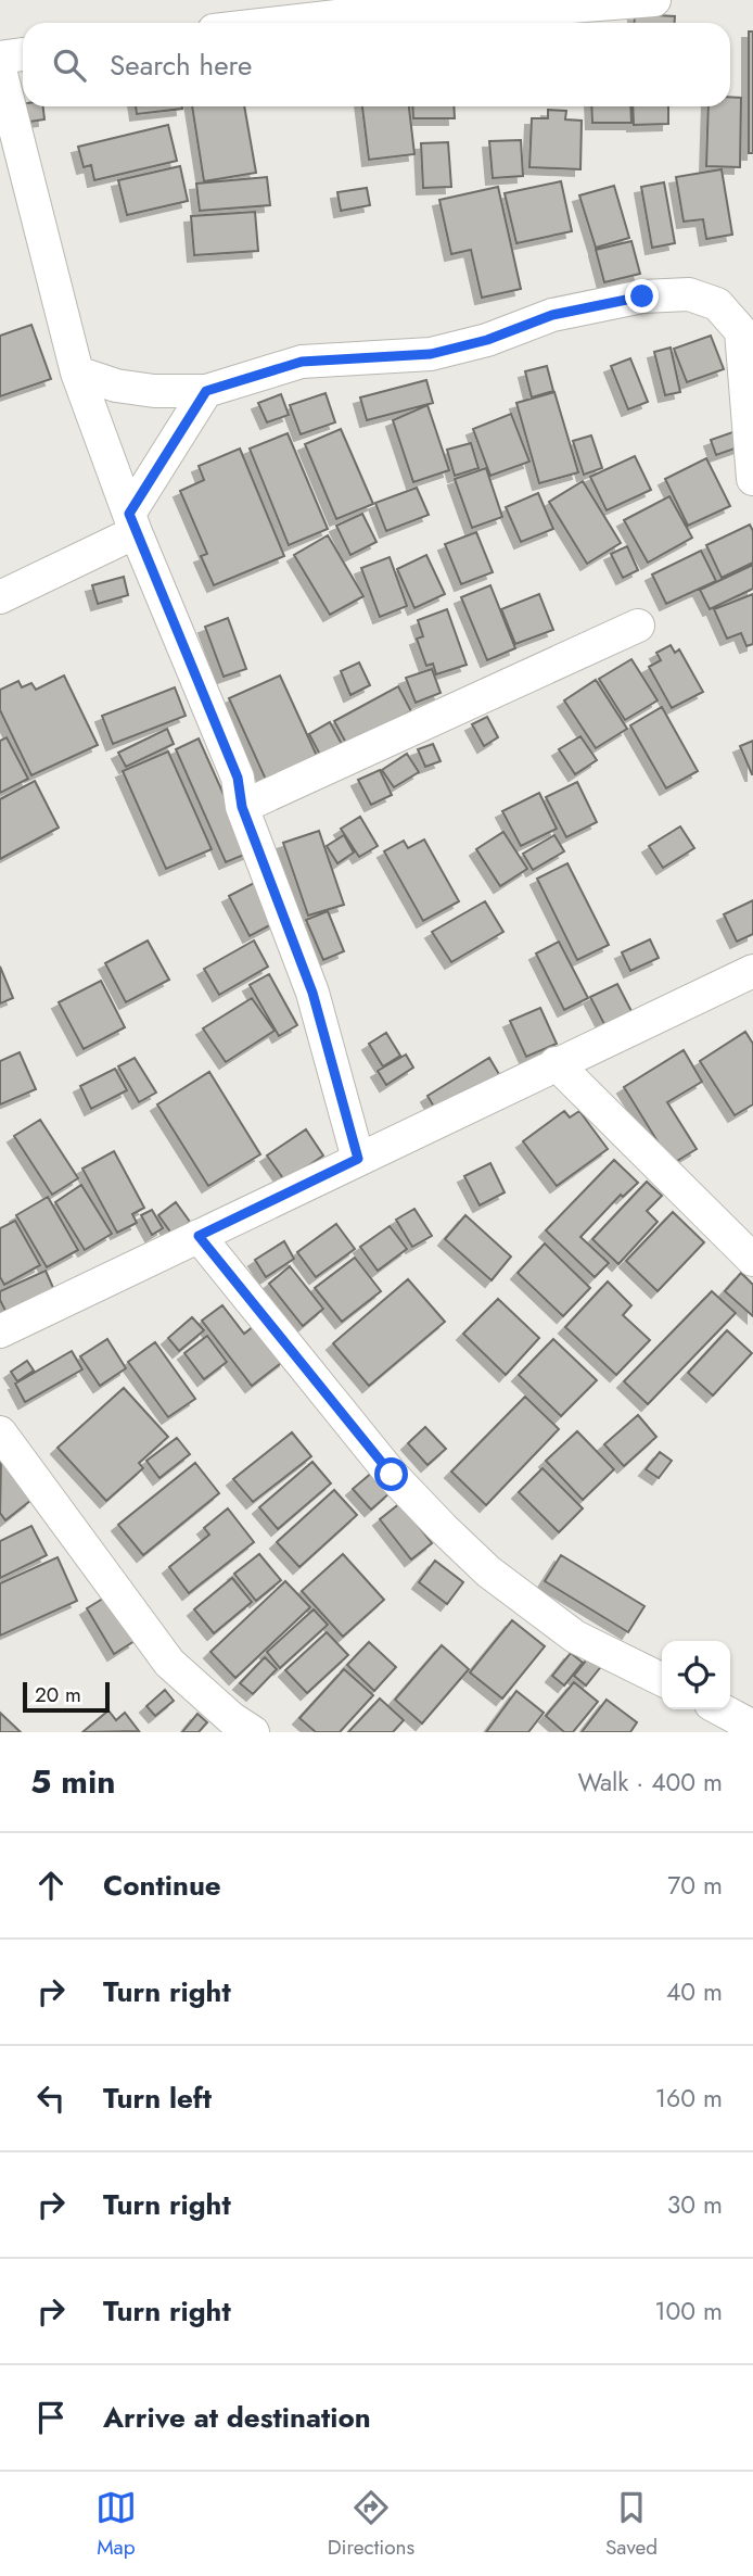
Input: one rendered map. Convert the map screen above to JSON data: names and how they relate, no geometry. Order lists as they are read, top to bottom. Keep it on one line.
{"scale_bar":"20 m","page":{"search":"Search here","scale":"20 m","heading":["5 min","Walk · 400 m"],"list":[["Continue","70 m"],["Turn right","40 m"],["Turn left","160 m"],["Turn right","30 m"],["Turn right","100 m"],"Arrive at destination"],"nav":["Map","Directions","Saved"]}}
